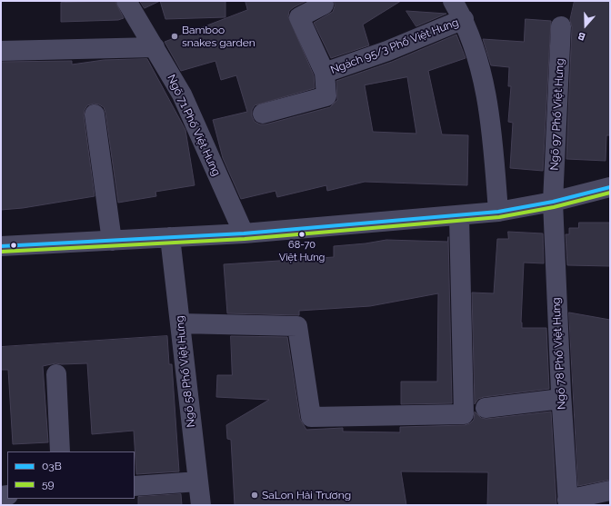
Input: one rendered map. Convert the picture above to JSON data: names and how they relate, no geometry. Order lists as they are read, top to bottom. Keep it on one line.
{"streets":{"street":["Ngách 95/3 Phố Việt Hưng","Ngõ 97 Phố Việt Hưng","Ngõ 71 Phố Việt Hưng","Ngõ 78 Phố Việt Hưng","Ngõ 58 Phố Việt Hưng"]},"crossings":[["Ngõ 97 Phố Việt Hưng","Ngõ 78 Phố Việt Hưng"]],"places":["Bamboo snakes garden","68-70 Việt Hưng","SaLon Hải Trương"],"lines":["transit line 03B","transit line 59"],"legend":["03B","59"],"north":"bottom"}
